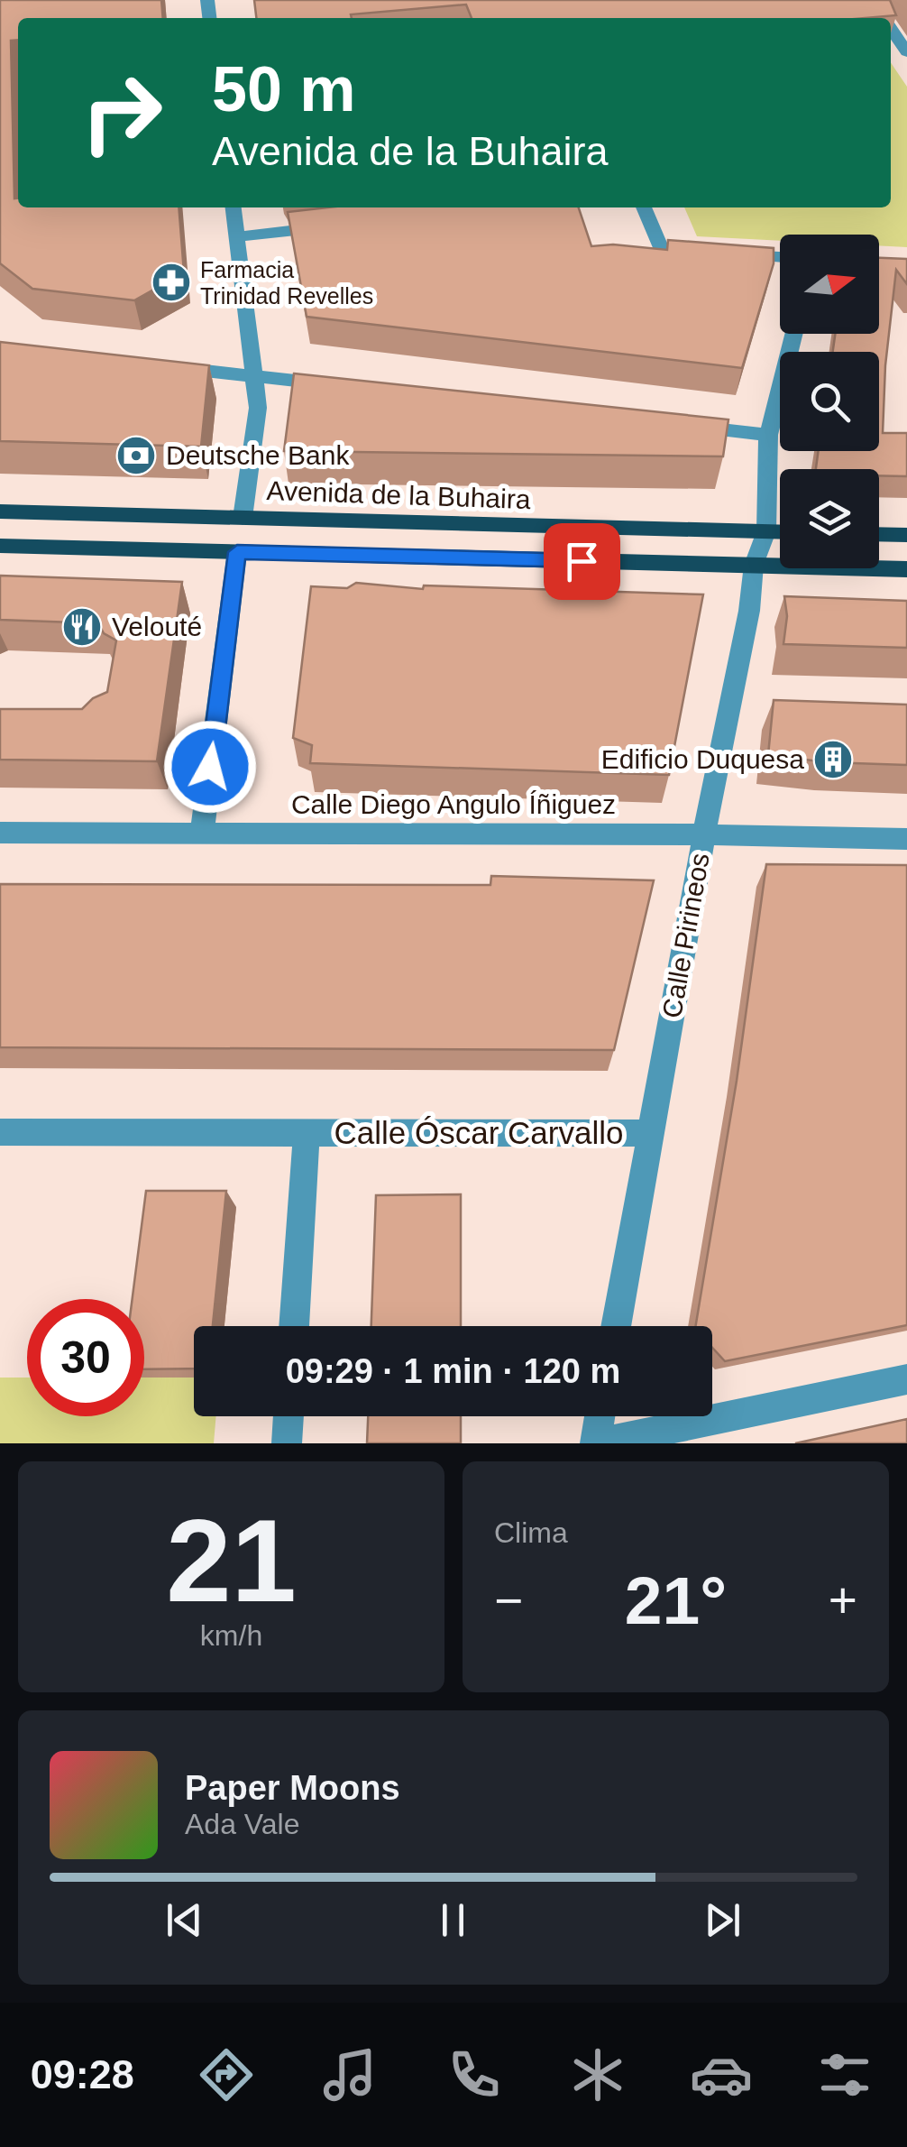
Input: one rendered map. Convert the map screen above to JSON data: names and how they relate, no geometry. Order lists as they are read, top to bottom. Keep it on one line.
{"streets":{"main road":["Avenida de la Buhaira"],"street":["Calle Diego Angulo Íñiguez","Calle Pirineos","Calle Óscar Carvallo"]},"crossings":[["Avenida de la Buhaira","Calle Pirineos"],["Calle Diego Angulo Íñiguez","Calle Pirineos"],["Calle Pirineos","Calle Óscar Carvallo"]],"places":{"pharmacy":["Farmacia Trinidad Revelles"],"bank":["Deutsche Bank"],"restaurant":["Velouté"],"building":["Edificio Duquesa"]},"north":"right","page":{"turn":["50 m","Avenida de la Buhaira"],"limit":"30","trip":"09:29 · 1 min · 120 m","tile":[["21","km/h"],"Clima"],"heat":["−","21°","+"],"song":["Paper Moons","Ada Vale"],"tabs":"09:28"}}
